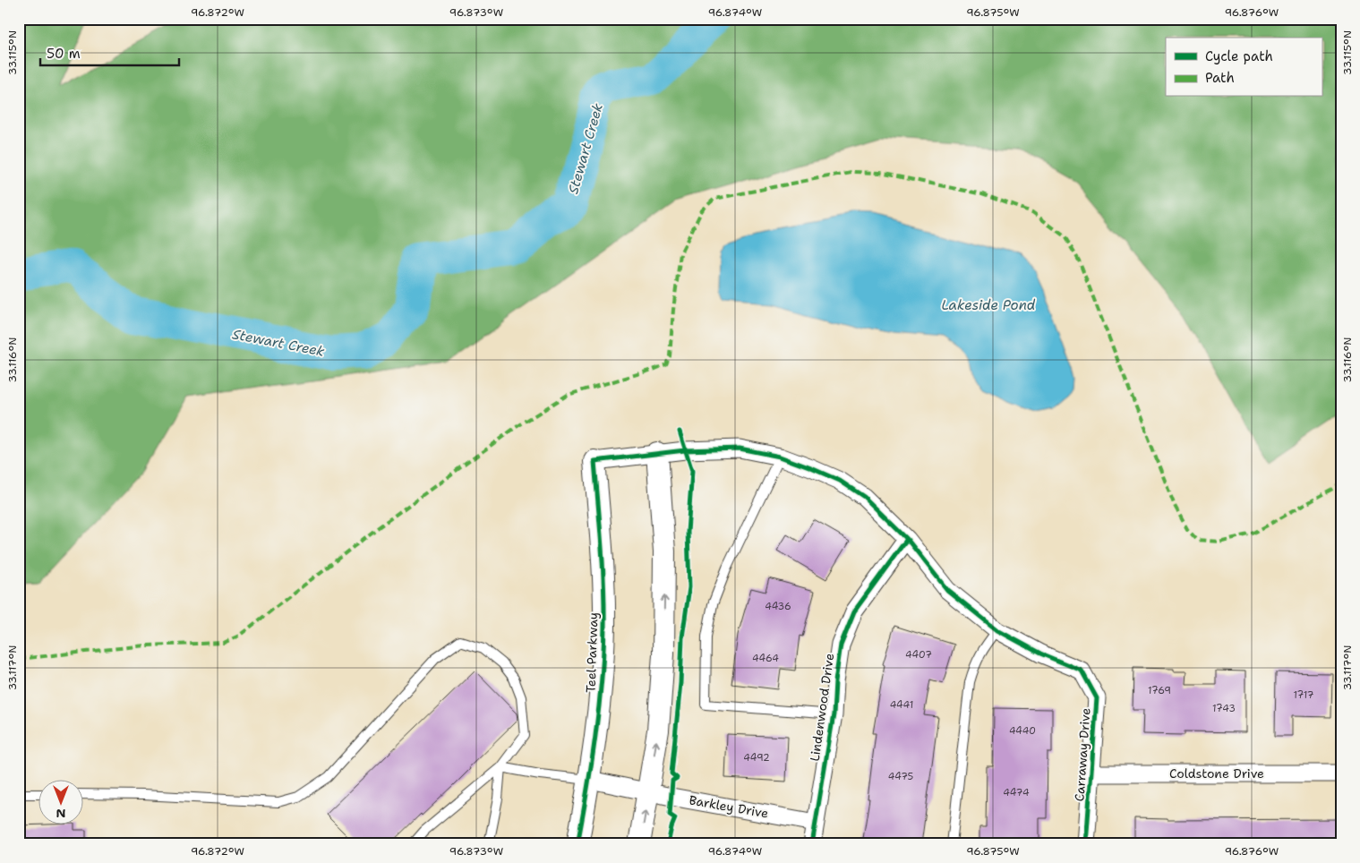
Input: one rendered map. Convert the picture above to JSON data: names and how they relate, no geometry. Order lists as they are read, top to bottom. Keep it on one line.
{"streets":{"street":["Teel Parkway","Lindenwood Drive","Carraway Drive","Coldstone Drive","Barkley Drive"]},"crossings":[["Teel Parkway","Carraway Drive"],["Teel Parkway","Barkley Drive"],["Lindenwood Drive","Carraway Drive"],["Lindenwood Drive","Barkley Drive"],["Carraway Drive","Coldstone Drive"]],"water":["Stewart Creek","Lakeside Pond"],"house_numbers":["4436","4407","4464","1769","1717","4441","1743","4440","4492","4475","4474"],"legend":["Cycle path","Path"],"scale_bar":"50 m","north":"bottom","coordinates":["96.872°W","96.873°W","96.874°W","96.875°W","96.876°W","33.115°N","33.116°N","33.117°N"]}
